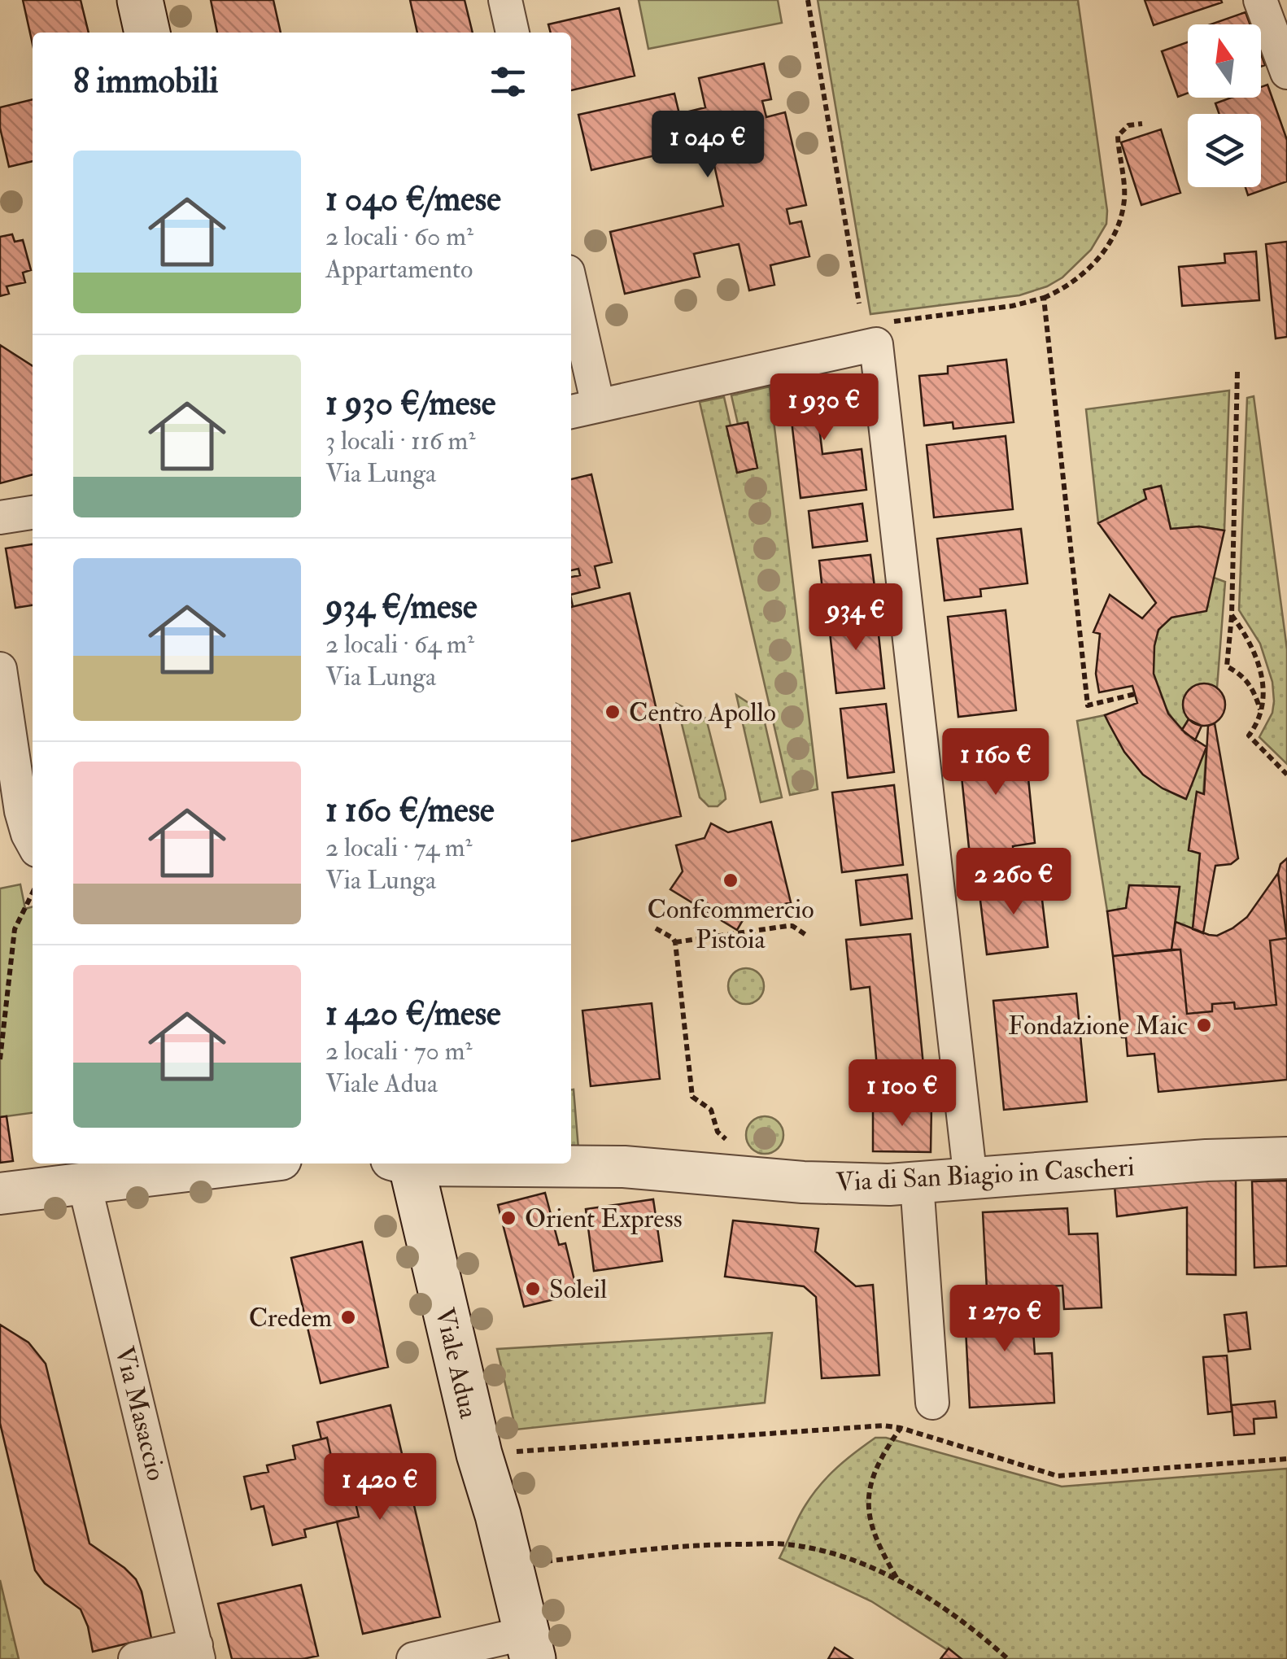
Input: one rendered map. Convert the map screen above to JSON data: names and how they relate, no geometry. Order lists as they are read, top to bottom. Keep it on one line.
{"streets":{"main road":["Viale Adua"],"street":["Via di San Biagio in Cascheri","Via Masaccio"]},"places":["Centro Apollo","Confcommercio Pistoia","Fondazione Maic","Orient Express","Soleil","Credem"],"north":"top","page":{"heading":"8 immobili","price":["1 040 €","1 930 €","934 €","1 160 €","2 260 €","1 100 €","1 270 €","1 420 €"],"list":[{"name":"1 040 €/mese","note":"2 locali · 60 m² · Appartamento"},{"name":"1 930 €/mese","note":"3 locali · 116 m² · Via Lunga"},{"name":"934 €/mese","note":"2 locali · 64 m² · Via Lunga"},{"name":"1 160 €/mese","note":"2 locali · 74 m² · Via Lunga"},{"name":"1 420 €/mese","note":"2 locali · 70 m² · Viale Adua"}]}}
